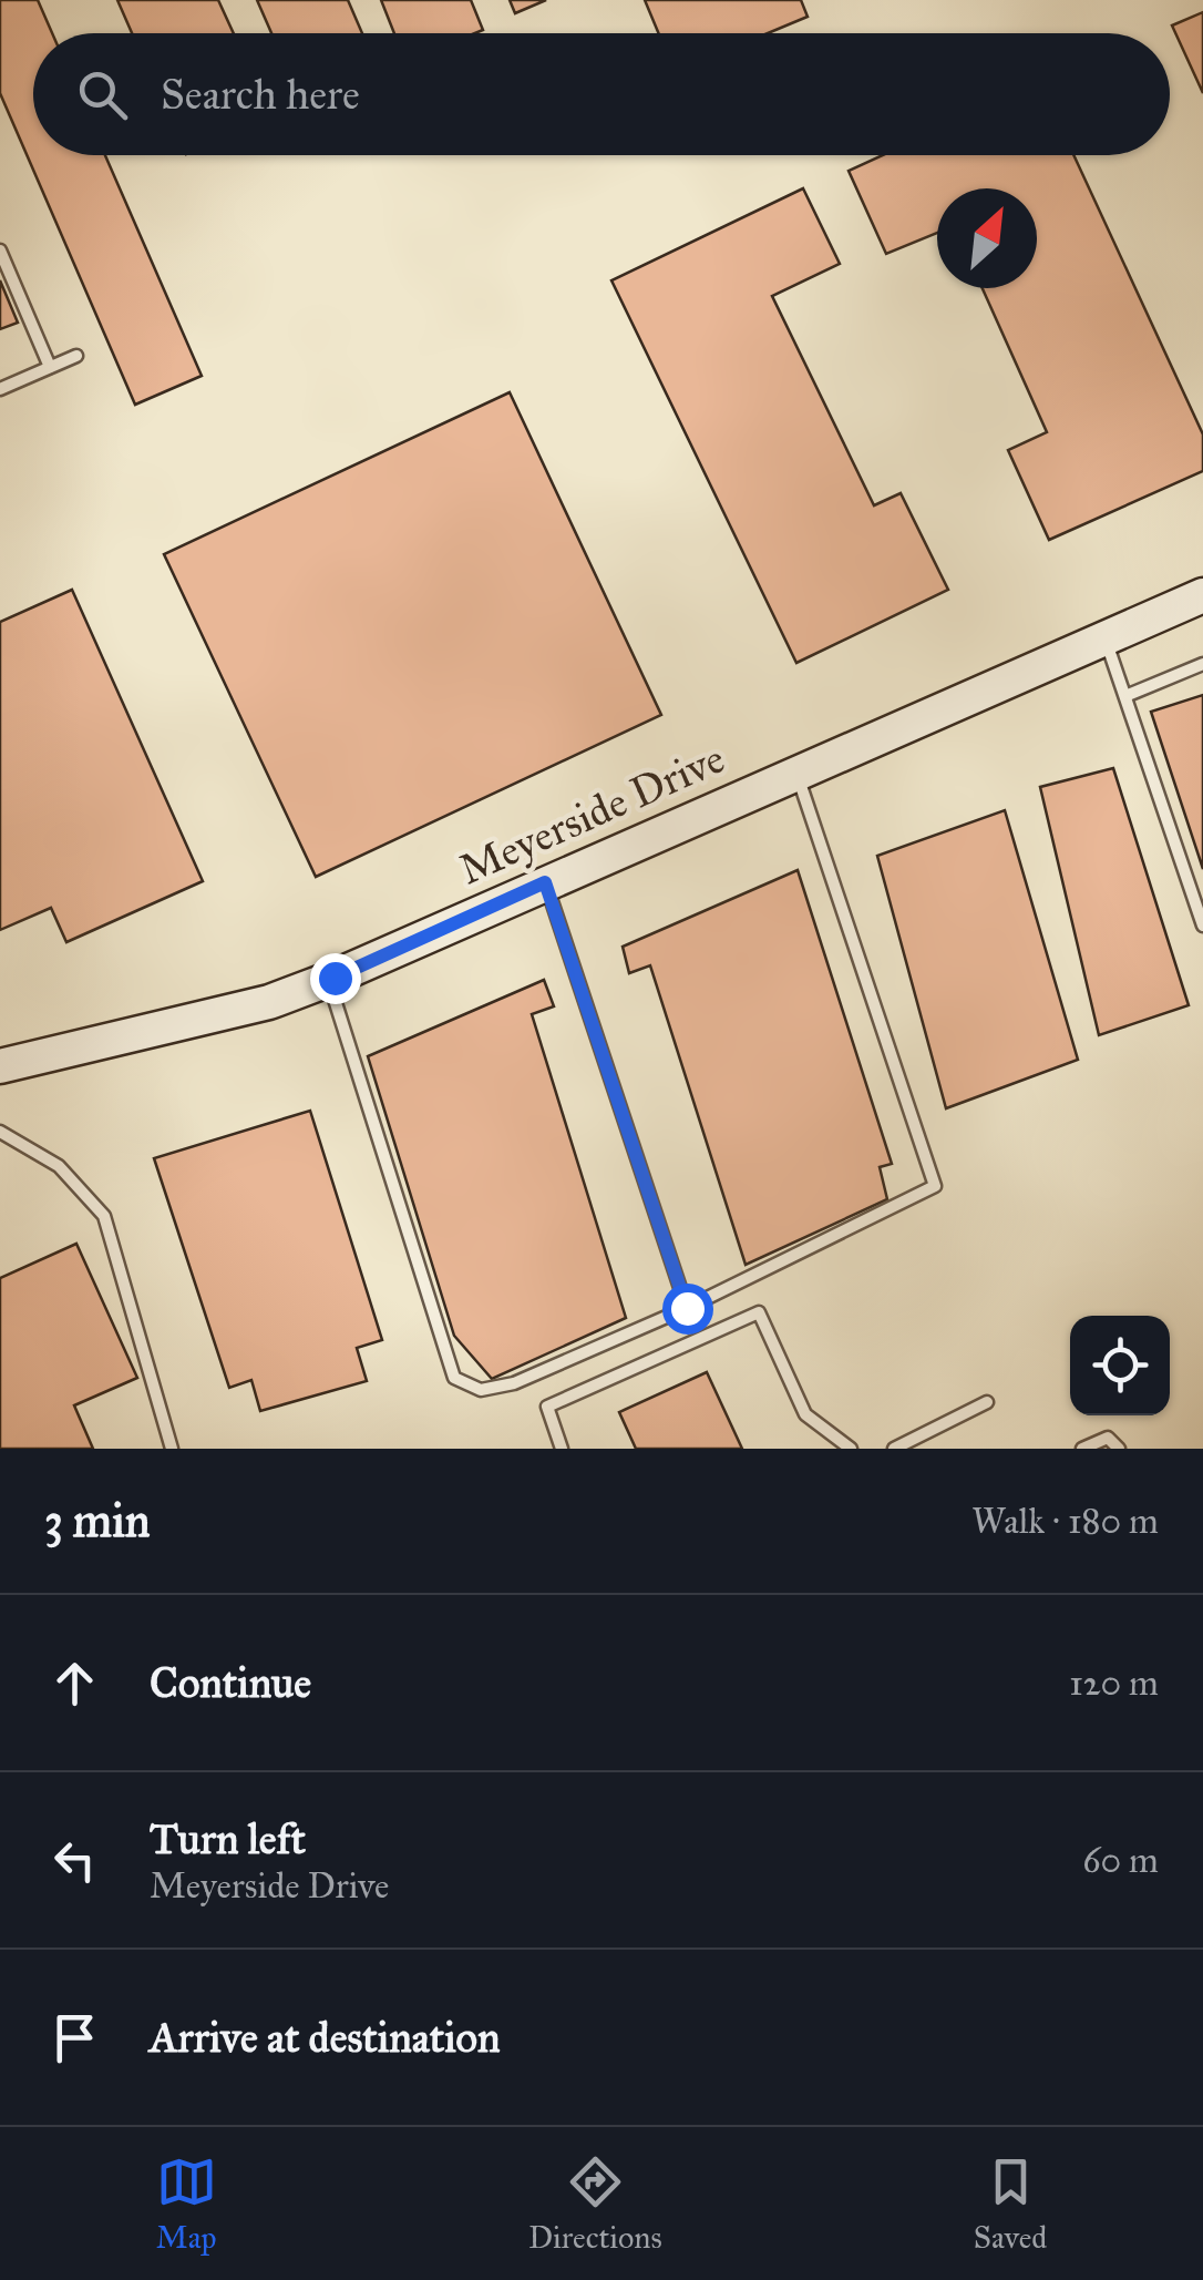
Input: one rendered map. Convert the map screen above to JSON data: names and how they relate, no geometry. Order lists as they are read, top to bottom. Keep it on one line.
{"streets":{"street":["Meyerside Drive"]},"north":"top right","page":{"search":"Search here","heading":["3 min","Walk · 180 m"],"list":[["Continue","120 m"],["Turn left","Meyerside Drive","60 m"],"Arrive at destination"],"nav":["Map","Directions","Saved"]}}
